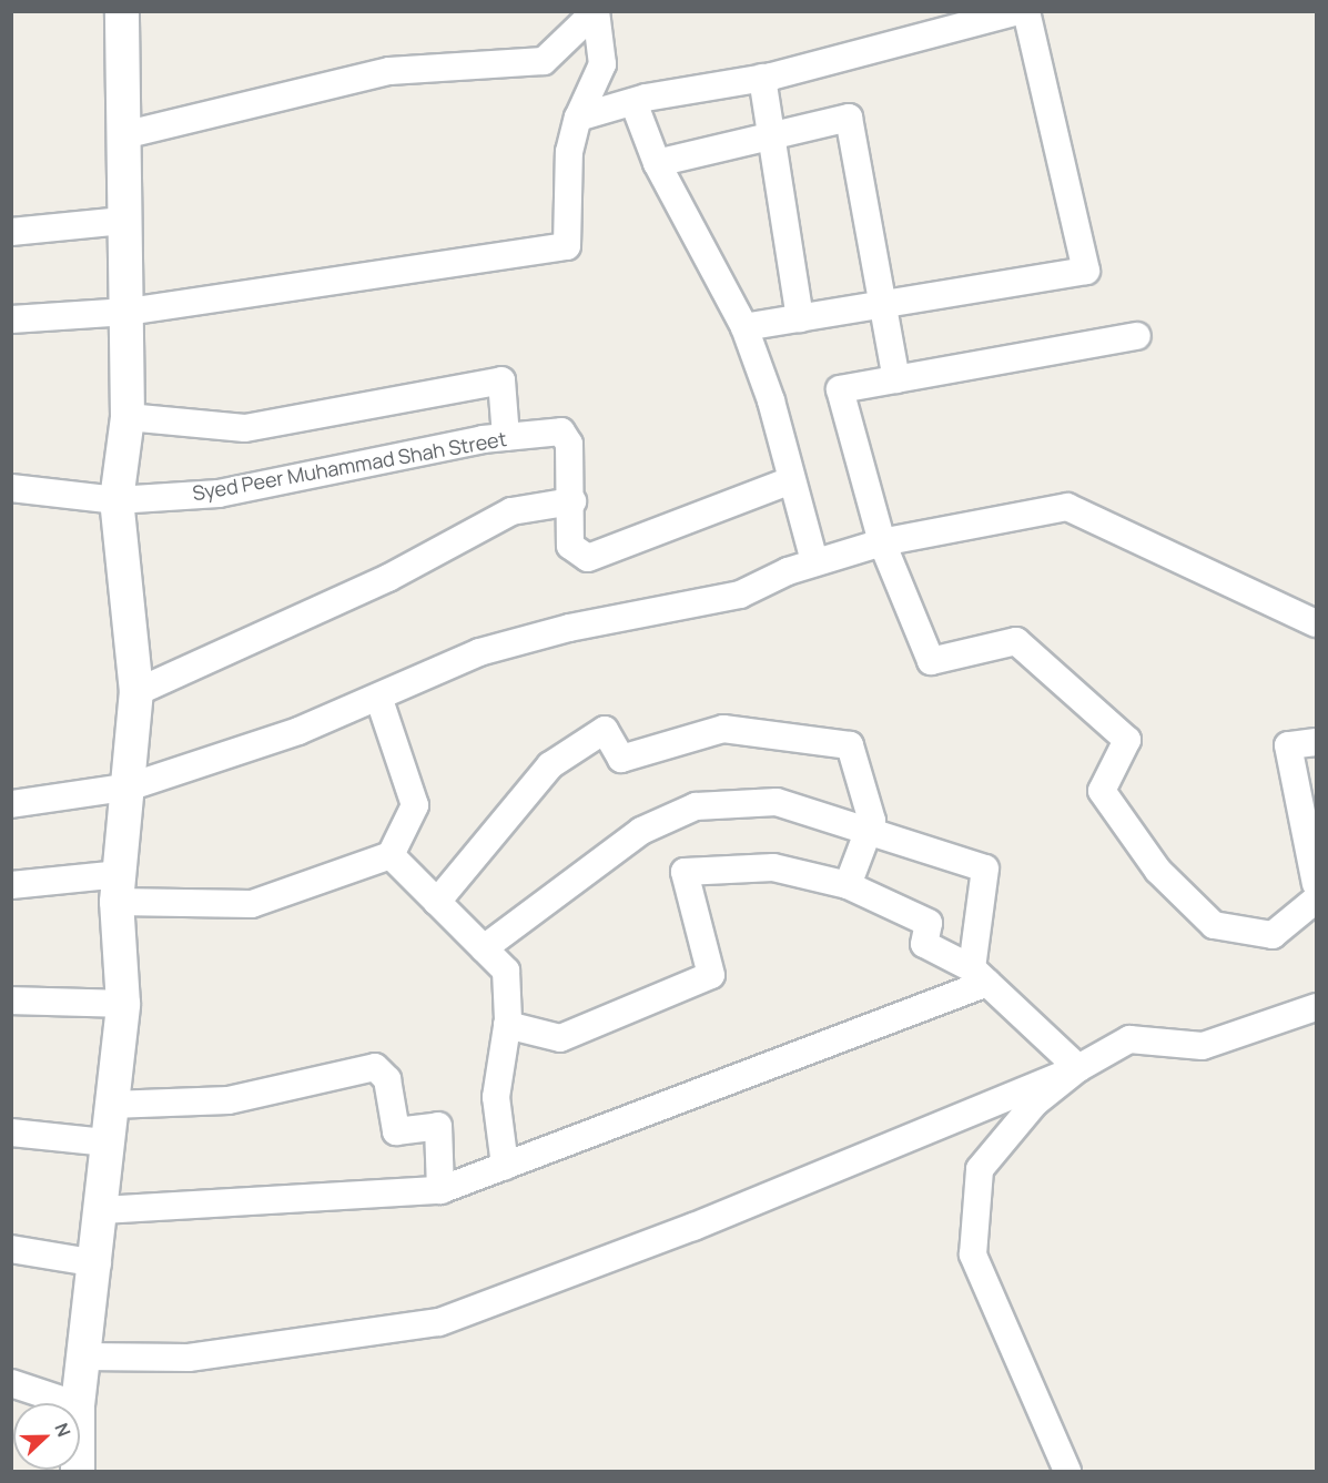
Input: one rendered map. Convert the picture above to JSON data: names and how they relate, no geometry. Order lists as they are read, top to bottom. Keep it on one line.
{"streets":{"street":["Syed Peer Muhammad Shah Street"]},"north":"right"}
